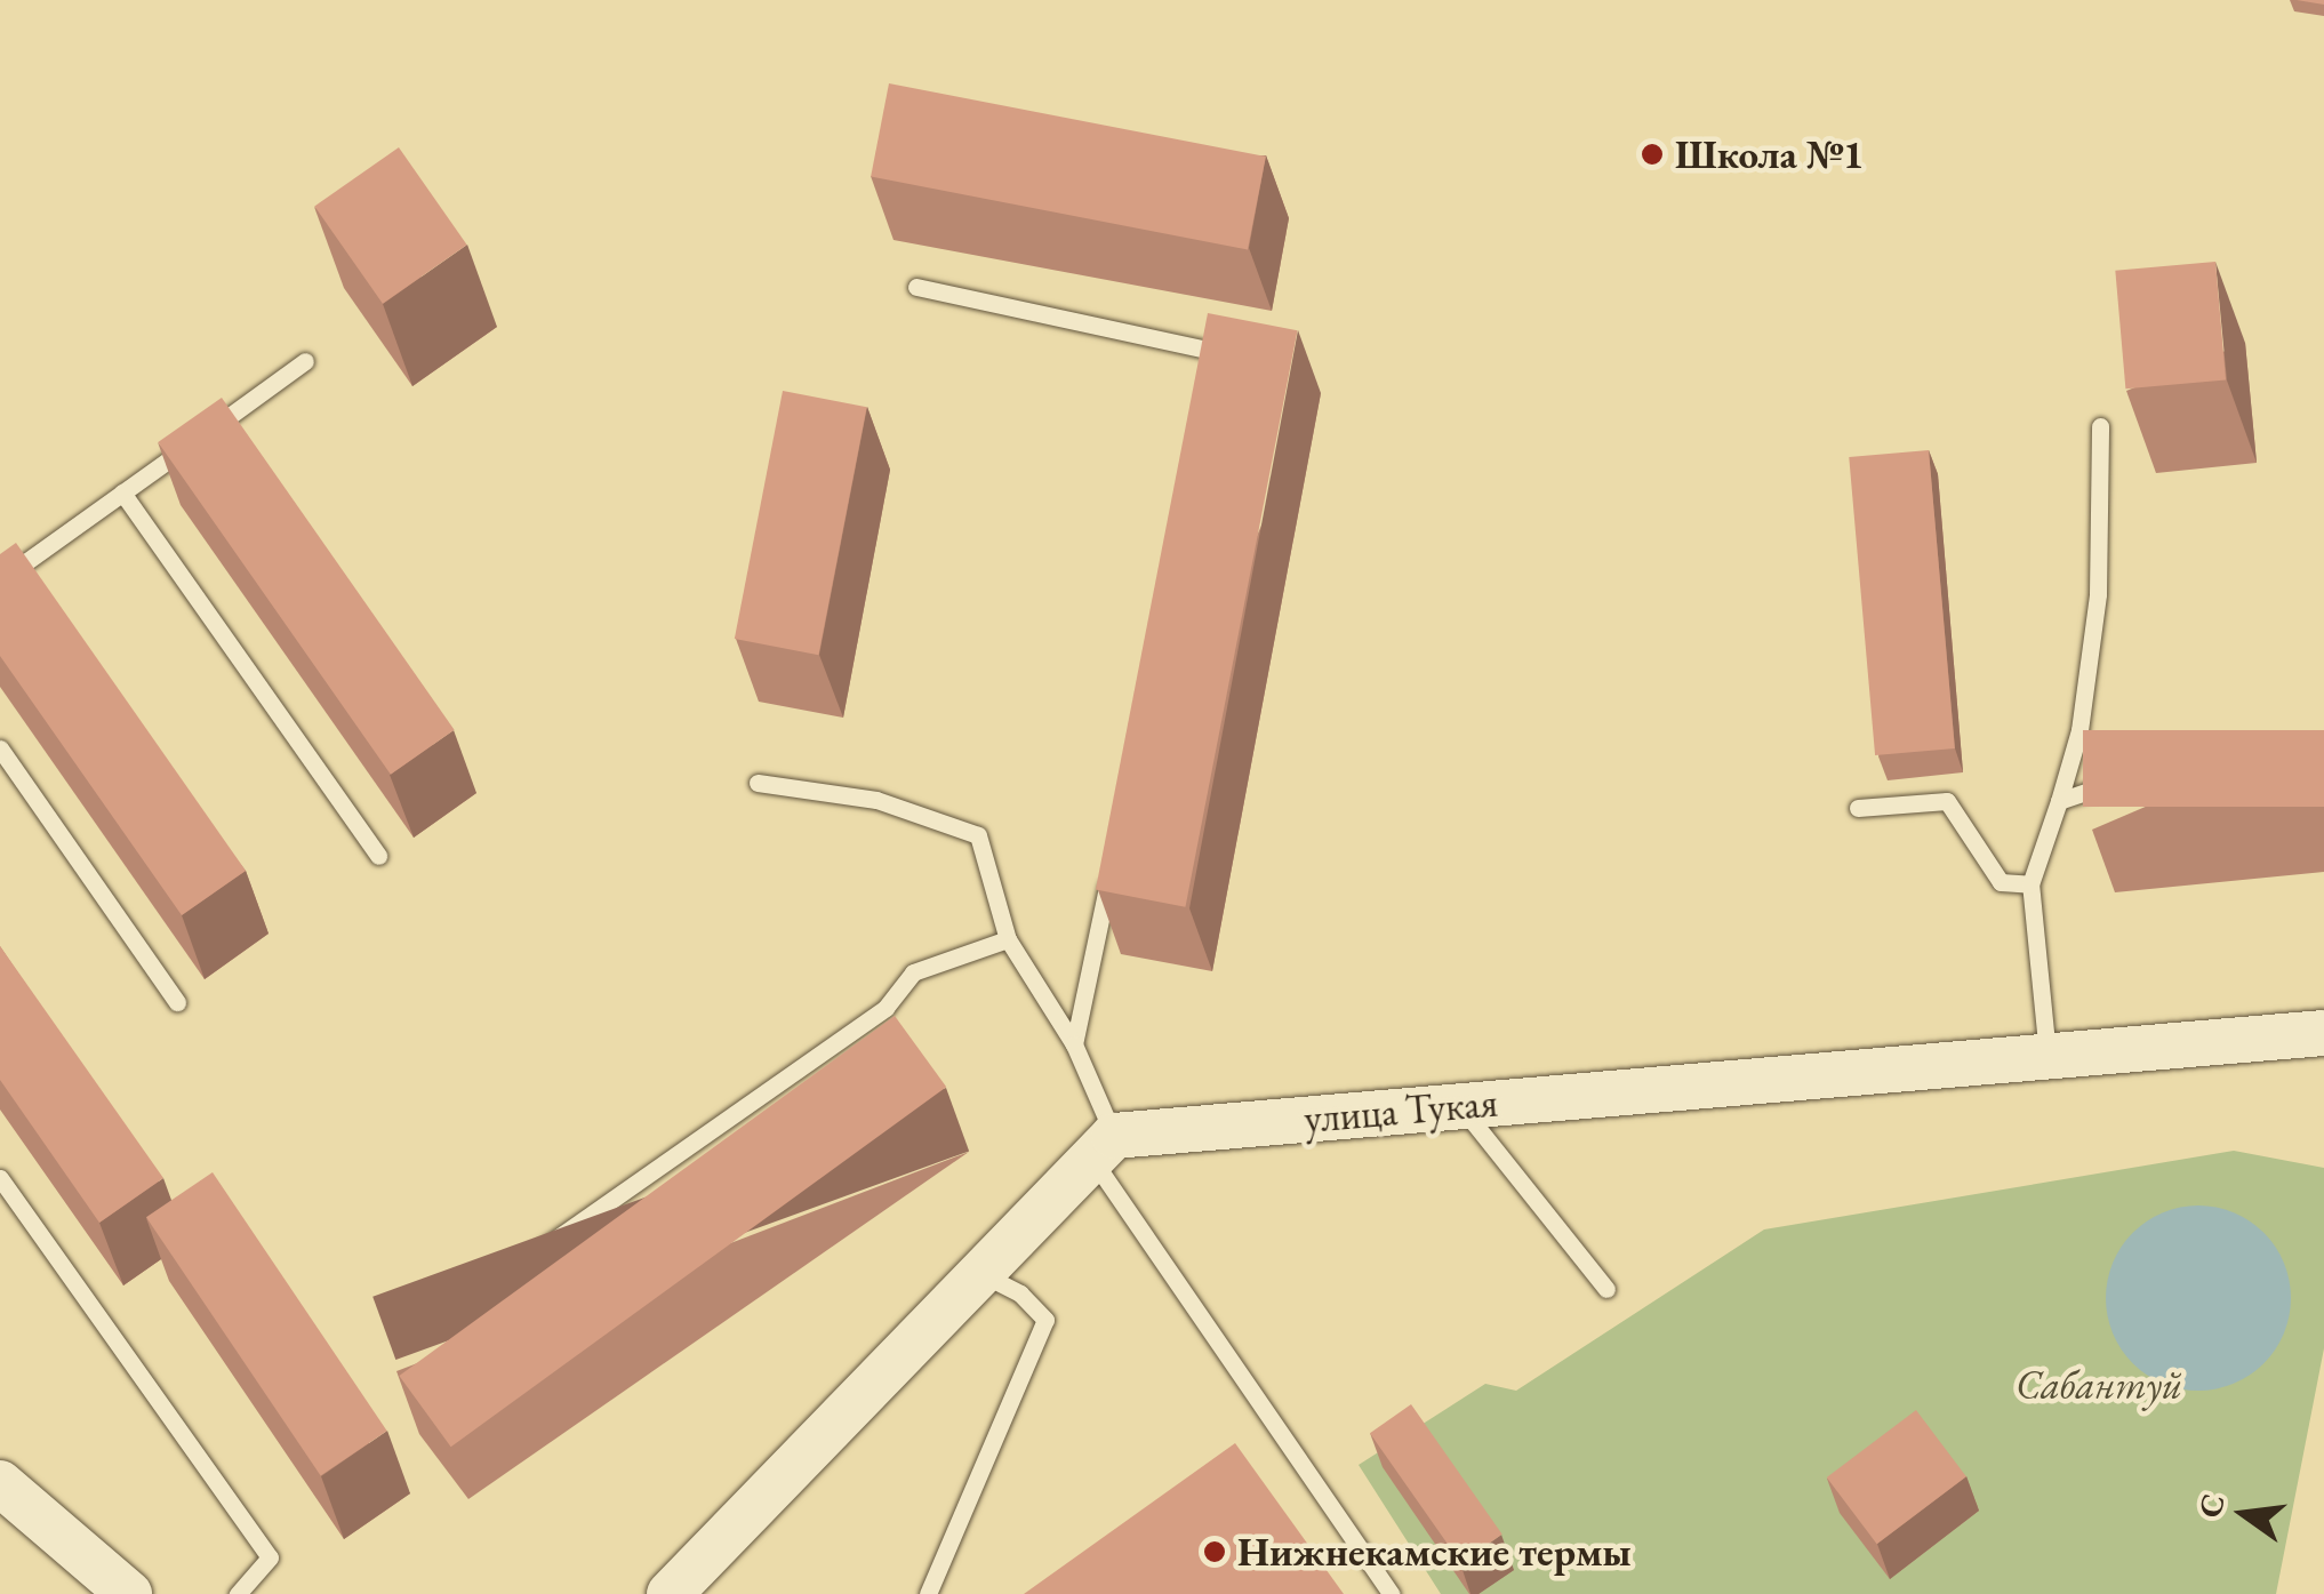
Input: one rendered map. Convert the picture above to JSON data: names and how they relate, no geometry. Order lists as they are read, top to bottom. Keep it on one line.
{"streets":{"street":["улица Тукая"]},"parks":["Сабантуй"],"places":["Школа №1","Нижнекамские термы"],"north":"left"}
